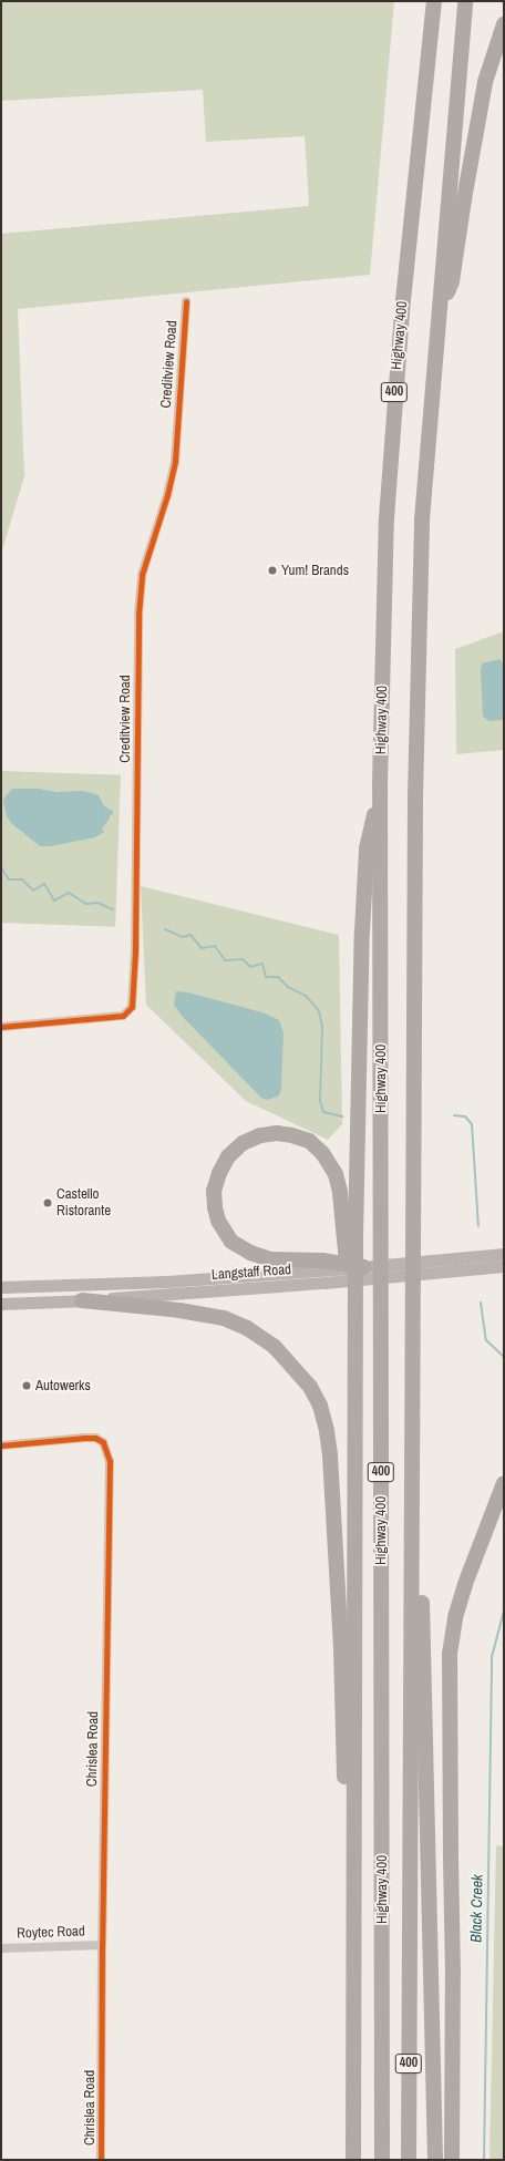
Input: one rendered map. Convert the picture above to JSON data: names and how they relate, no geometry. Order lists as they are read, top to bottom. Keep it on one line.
{"streets":{"highway":["Highway 400","400"],"main road":["Langstaff Road"],"street":["Creditview Road","Chrislea Road","Roytec Road"]},"crossings":[["Chrislea Road","Roytec Road"]],"water":["Black Creek"],"places":["Yum! Brands","Castello Ristorante","Autowerks"]}
